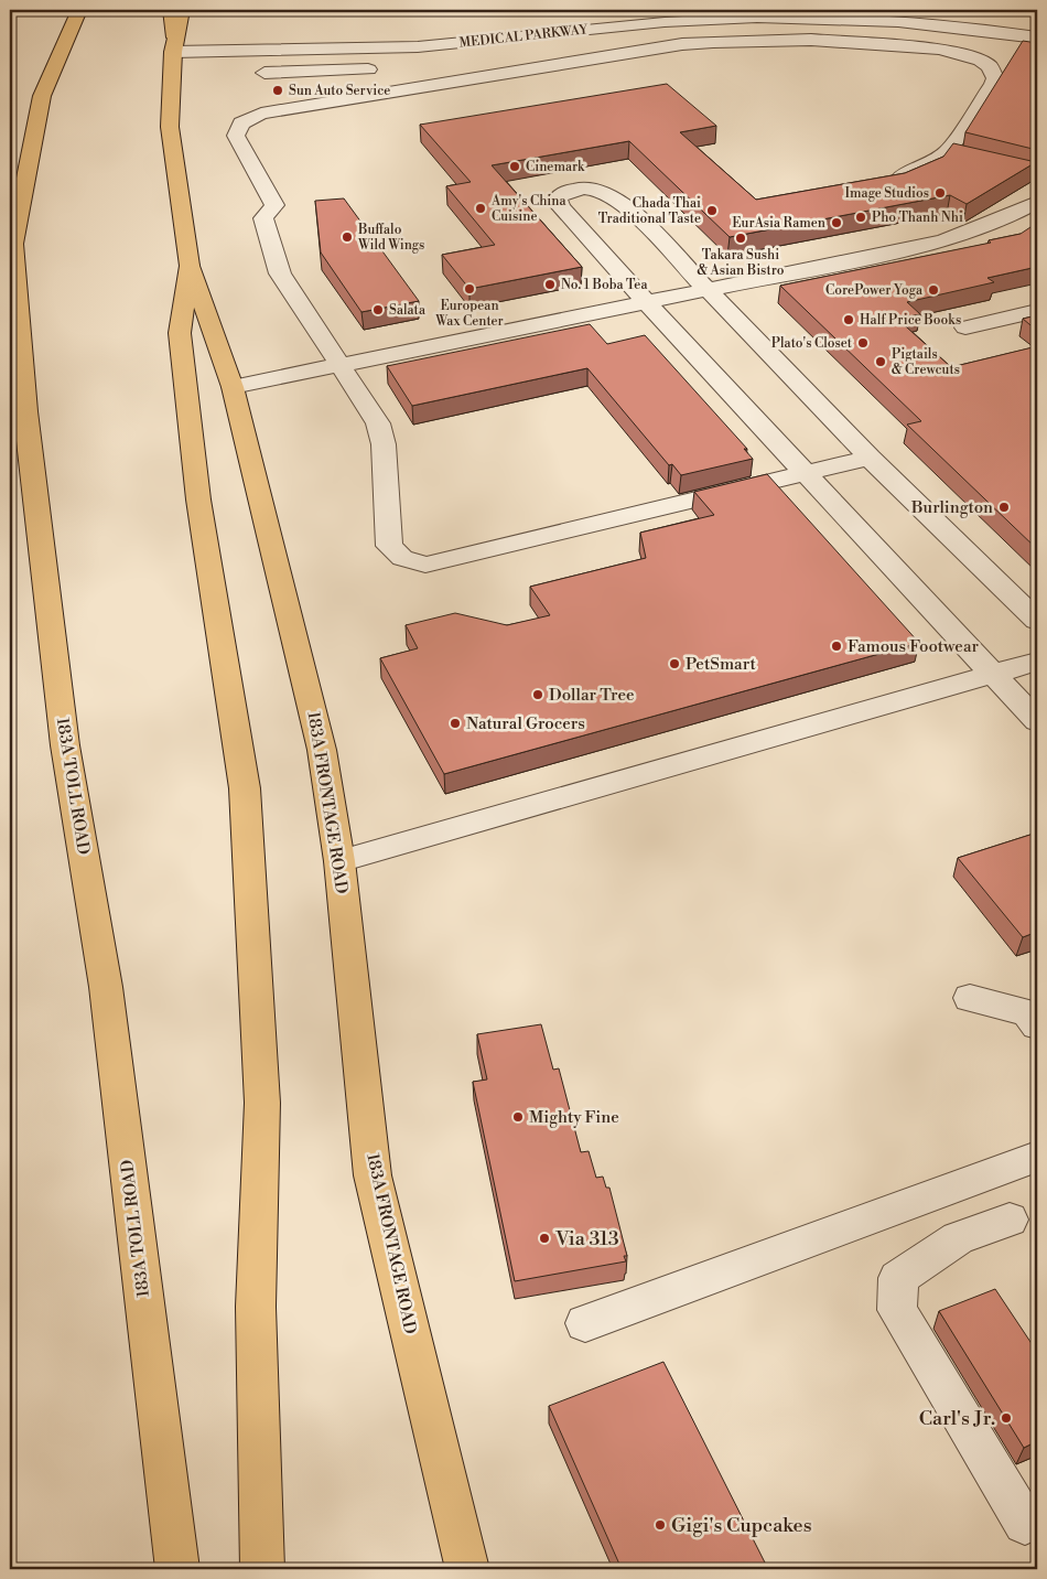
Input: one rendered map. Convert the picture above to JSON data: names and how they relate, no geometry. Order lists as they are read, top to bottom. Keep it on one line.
{"streets":{"main road":["183A TOLL ROAD","183A FRONTAGE ROAD"],"street":["MEDICAL PARKWAY"]},"crossings":[["MEDICAL PARKWAY","183A FRONTAGE ROAD"]],"places":["Sun Auto Service","Cinemark","Image Studios","Amy's China Cuisine","Chada Thai Traditional Taste","Pho Thanh Nhi","EurAsia Ramen","Buffalo Wild Wings","Takara Sushi & Asian Bistro","No. 1 Boba Tea","European Wax Center","CorePower Yoga","Salata","Half Price Books","Plato's Closet","Pigtails & Crewcuts","Burlington","Famous Footwear","PetSmart","Dollar Tree","Natural Grocers","Mighty Fine","Via 313","Carl's Jr.","Gigi's Cupcakes"]}
